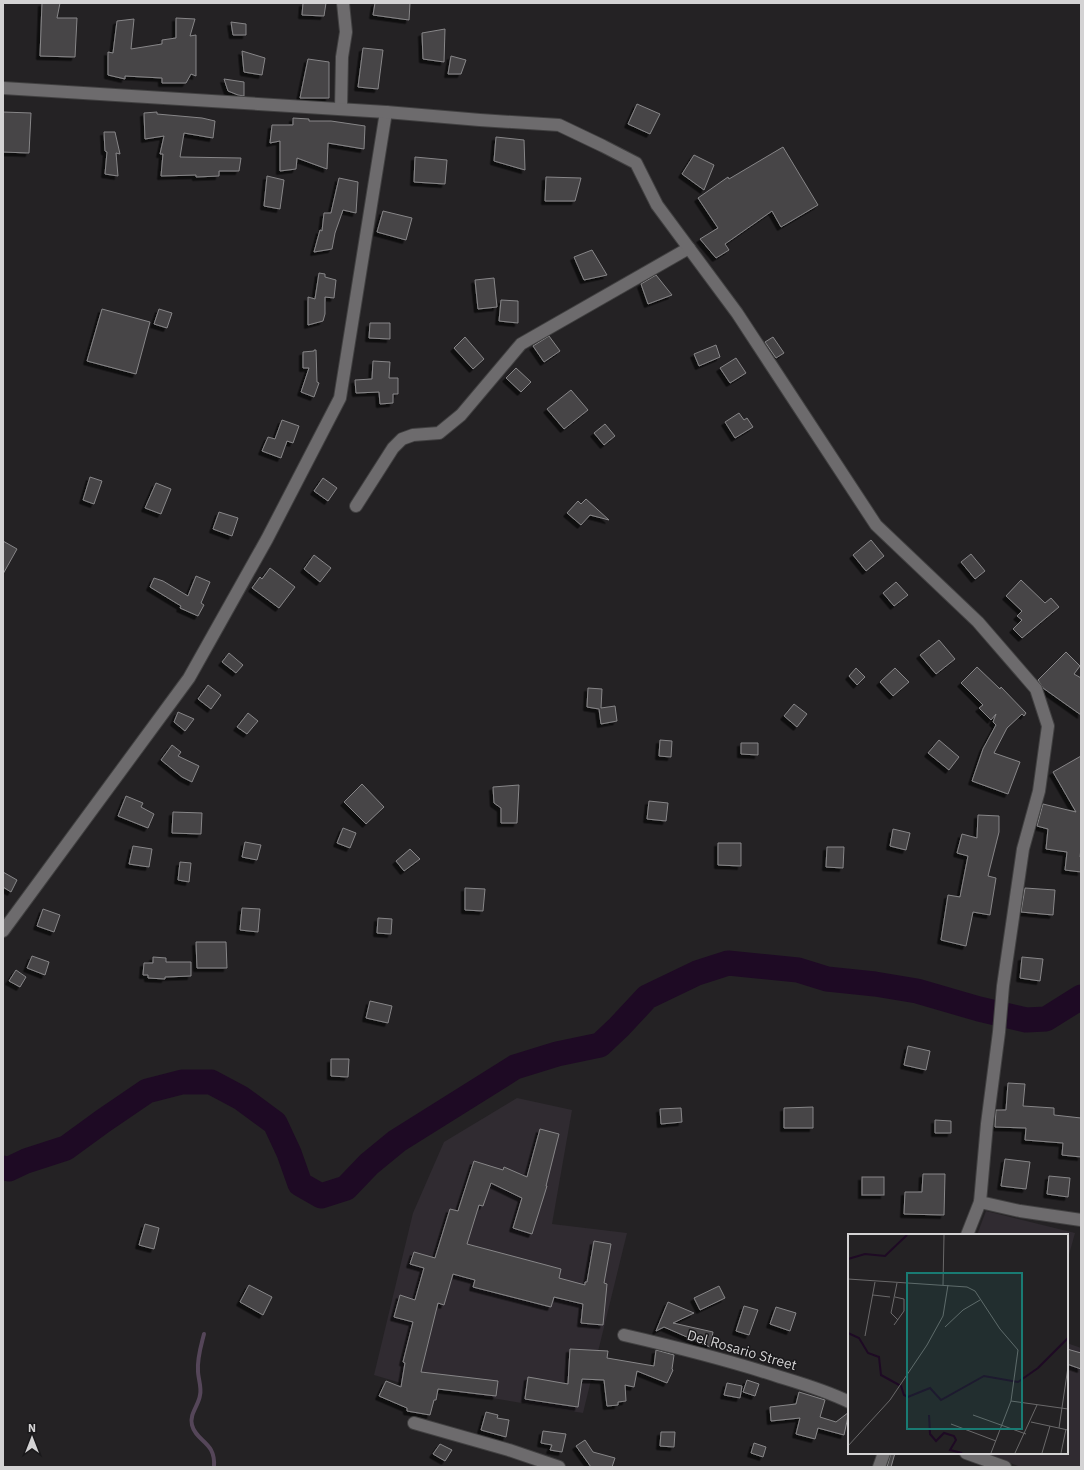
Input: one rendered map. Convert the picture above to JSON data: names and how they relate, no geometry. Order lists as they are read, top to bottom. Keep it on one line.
{"streets":{"street":["Del Rosario Street"]},"north":"top"}
